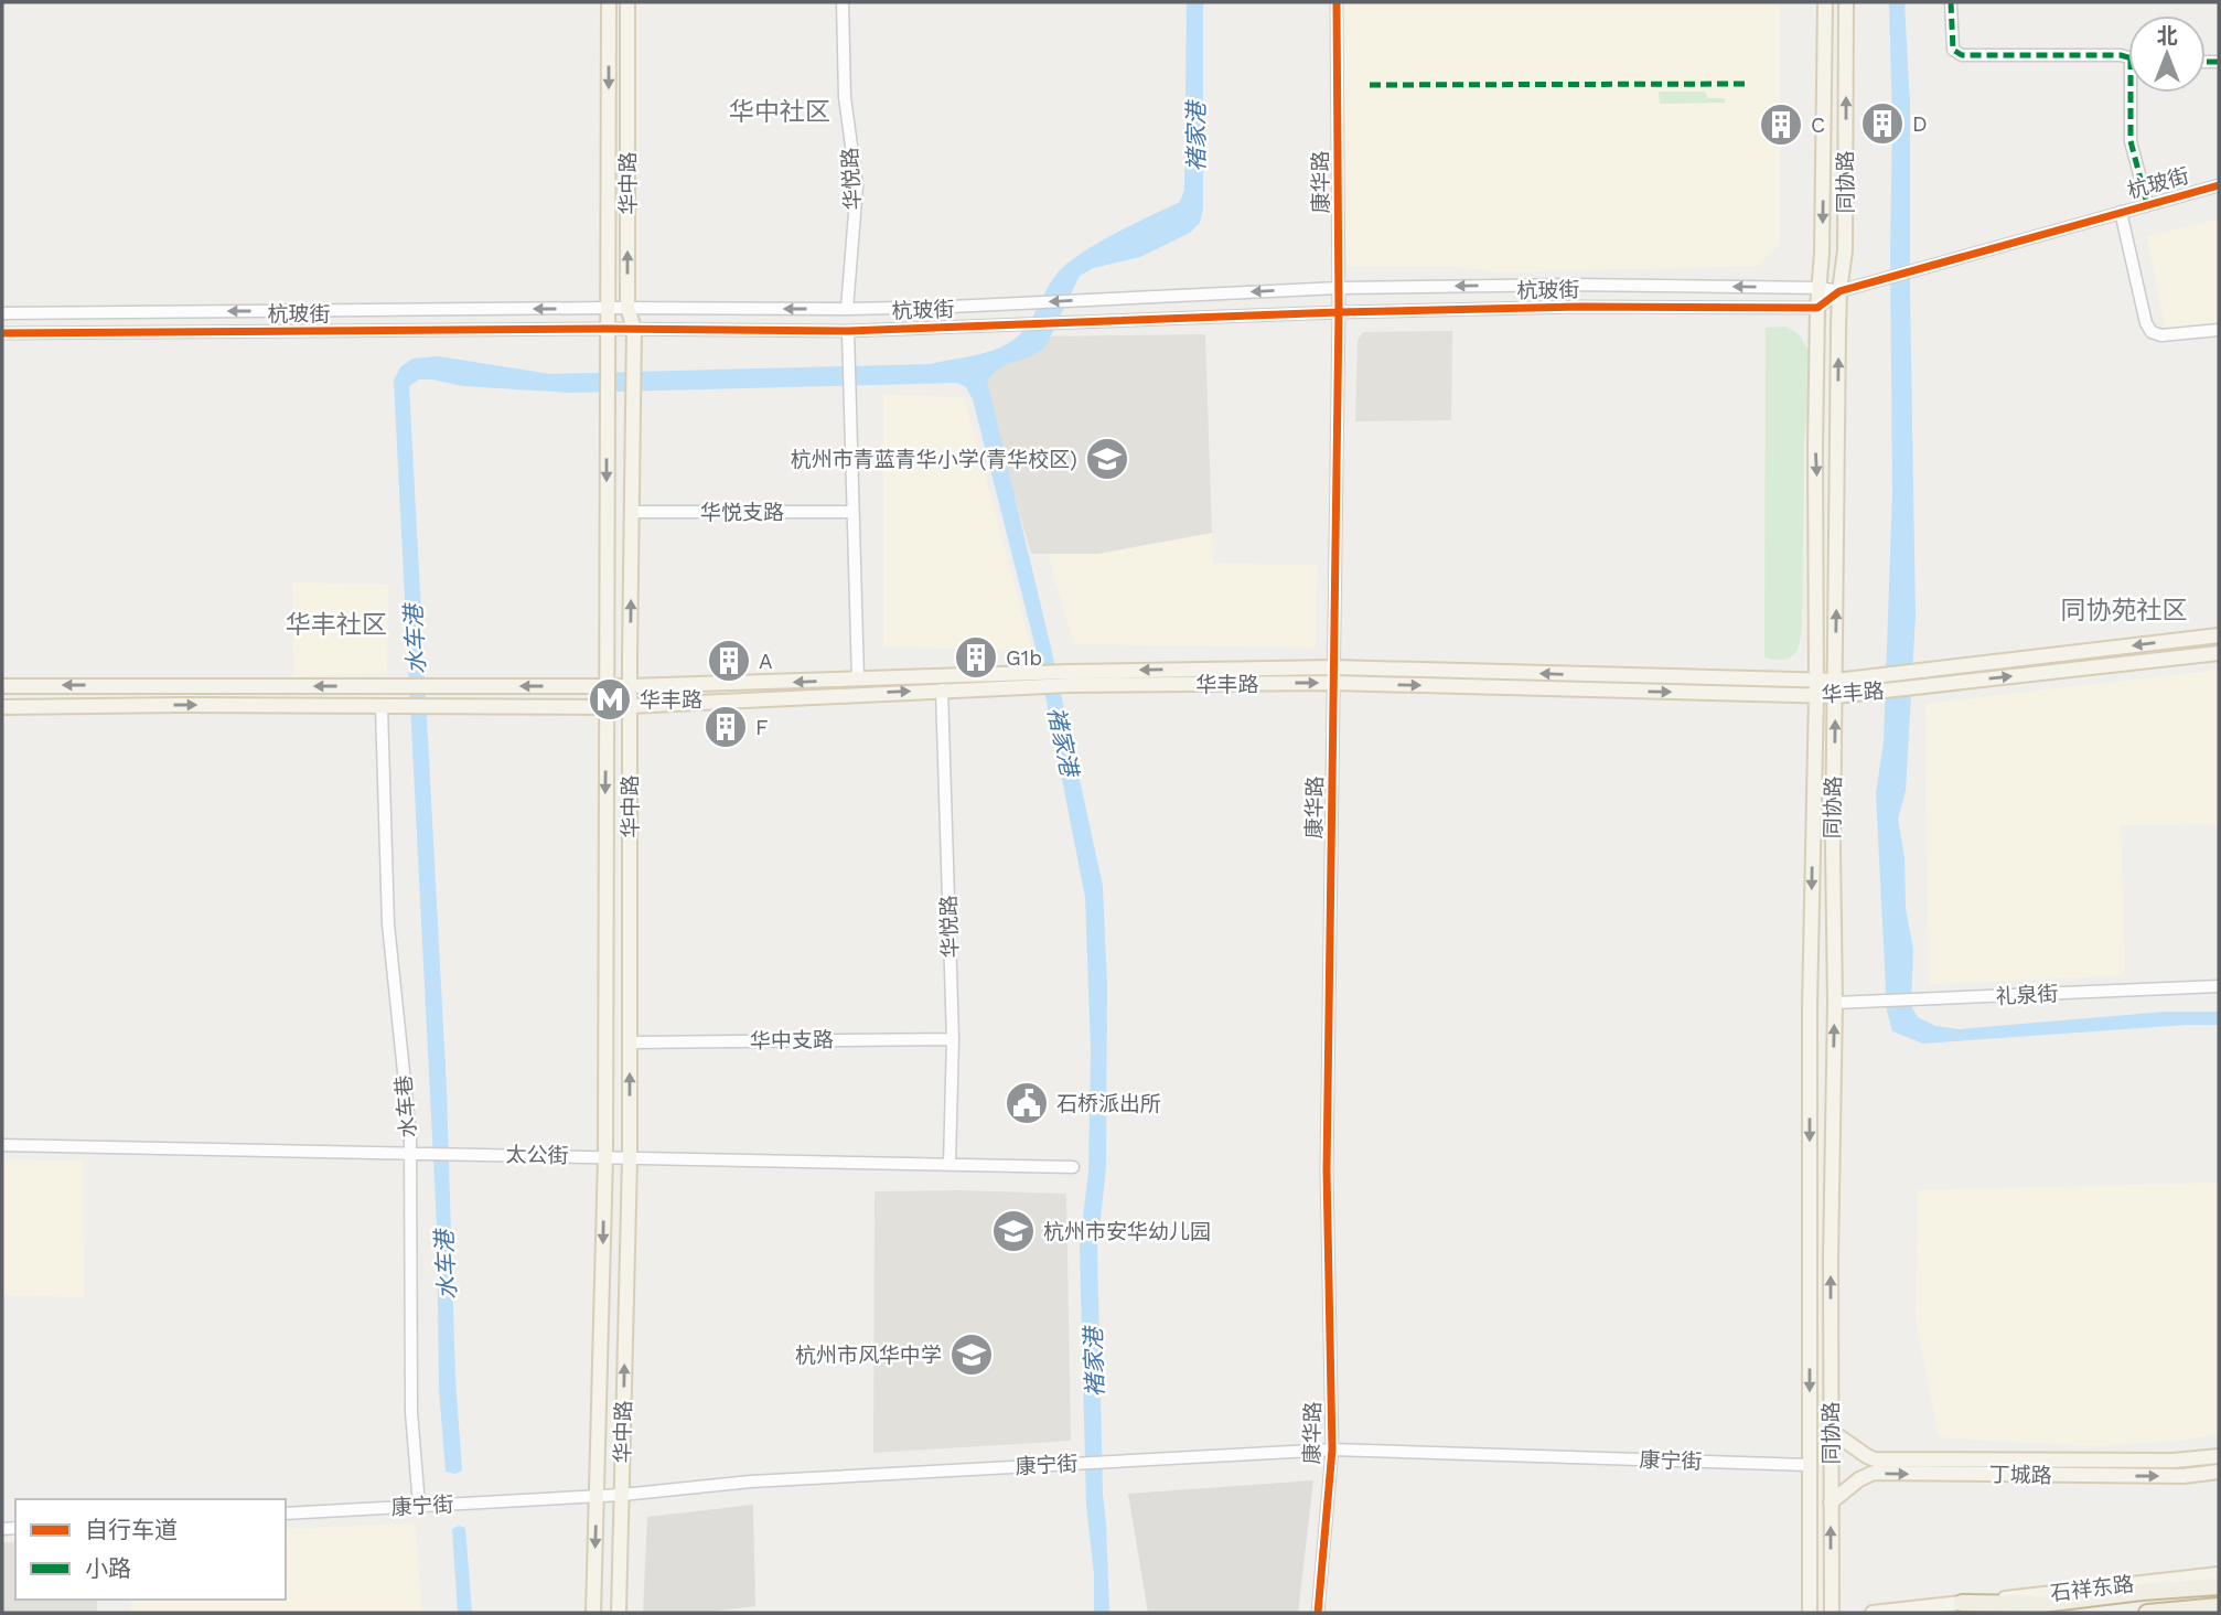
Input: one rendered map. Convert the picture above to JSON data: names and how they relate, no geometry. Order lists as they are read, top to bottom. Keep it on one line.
{"streets":{"main road":["同协路","华中路","华丰路","丁城路","石祥东路"],"street":["华悦路","康华路","杭玻街","华悦支路","礼泉街","华中支路","水车巷","太公街","康宁街"]},"crossings":[["华悦路","杭玻街"],["华悦路","华丰路"],["华悦路","华中支路"],["华悦路","太公街"],["康华路","杭玻街"],["康华路","华丰路"],["康华路","康宁街"],["同协路","杭玻街"],["同协路","华丰路"],["同协路","礼泉街"],["同协路","康宁街"],["同协路","丁城路"],["华中路","杭玻街"],["华中路","华悦支路"],["华中路","华丰路"],["华中路","华中支路"],["华中路","太公街"],["华中路","康宁街"],["华丰路","水车巷"],["水车巷","太公街"],["水车巷","康宁街"]],"districts":["华中社区","同协苑社区","华丰社区"],"water":["褚家港","水车港"],"places":{"building":["D","C","G1b","A","F"],"school or university":["杭州市青蓝青华小学(青华校区)","杭州市安华幼儿园","杭州市风华中学"],"metro station":["华丰路"],"public building":["石桥派出所"]},"legend":["自行车道","小路"],"north":"top"}
